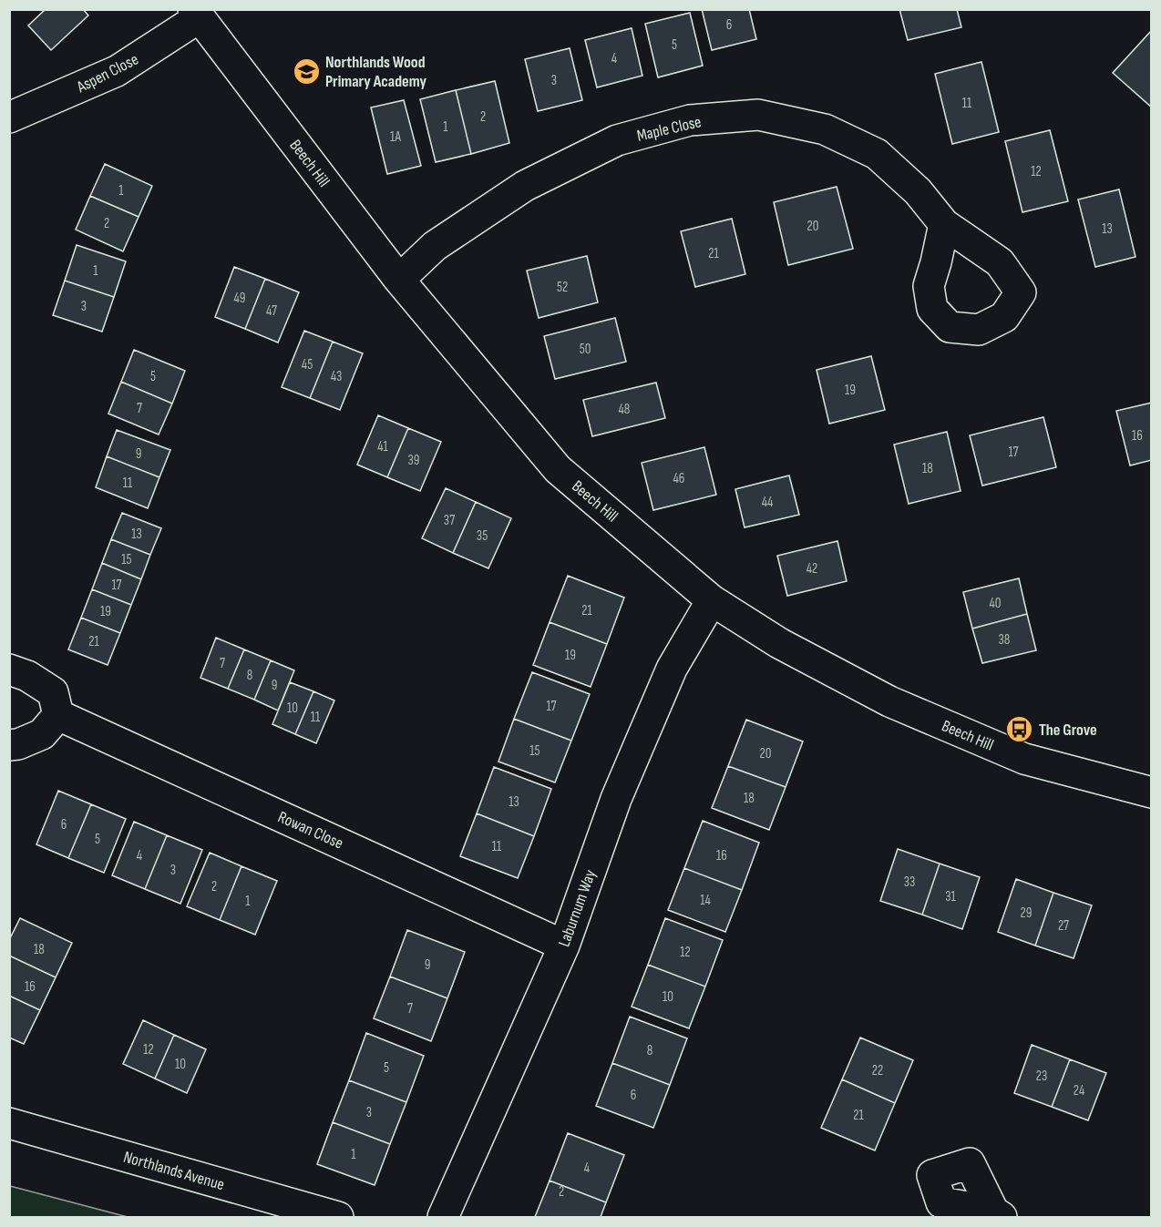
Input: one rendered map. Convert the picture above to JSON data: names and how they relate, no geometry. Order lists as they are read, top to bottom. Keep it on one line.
{"streets":{"street":["Aspen Close","Maple Close","Beech Hill","Rowan Close","Laburnum Way","Northlands Avenue"]},"crossings":[["Aspen Close","Beech Hill"],["Maple Close","Beech Hill"],["Beech Hill","Laburnum Way"],["Rowan Close","Laburnum Way"]],"places":{"school or university":["Northlands Wood Primary Academy"],"bus stop":["The Grove"]},"house_numbers":["6","5","4","3","11","2","1","1A","12","1","2","20","13","21","1","52","49","3","47","50","45","5","43","19","7","48","16","41","17","9","39","18","46","11","44","37","13","35","15","42","17","40","21","19","38","21","19","7","8","9","17","10","11","15","20","18","13","6","5","11","4","16","3","33","2","31","14","1","29","27","18","12","9","16","10","7","12","8","10","5","22","23","24","6","3","21","1","4","2"]}
